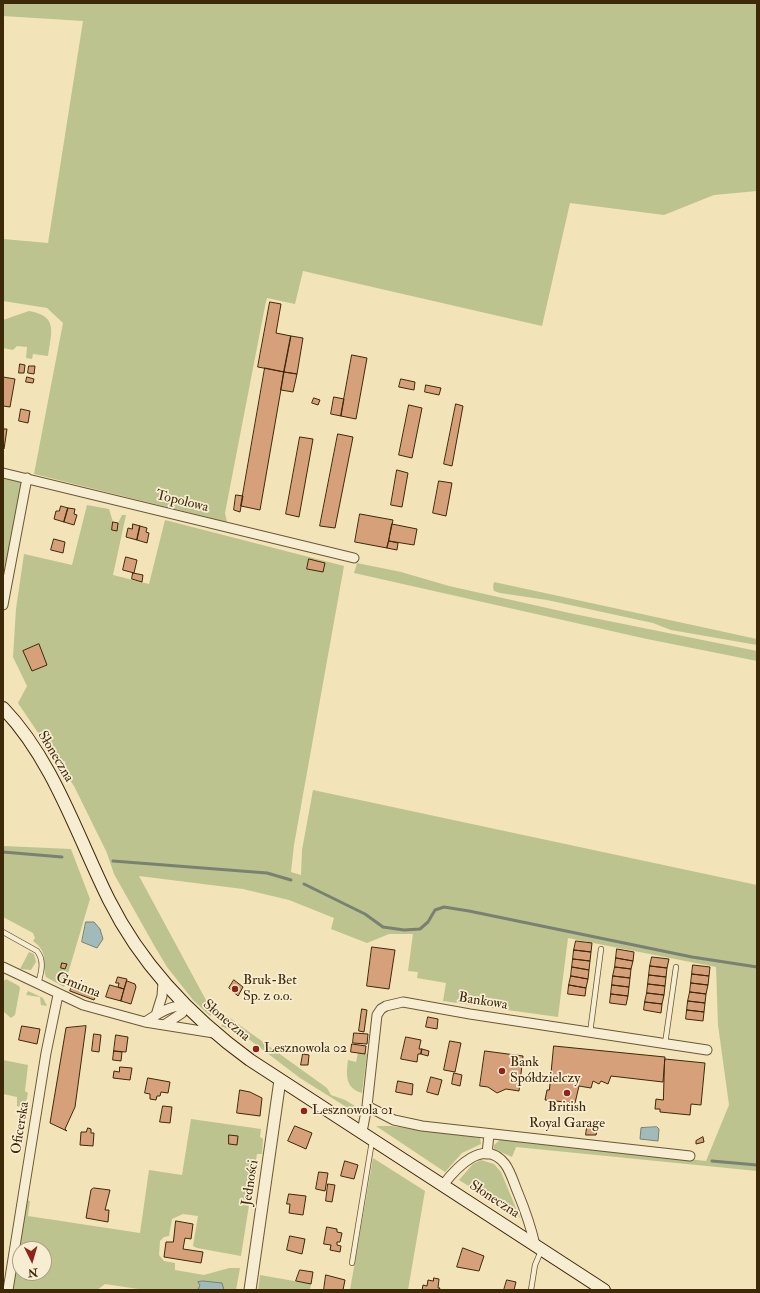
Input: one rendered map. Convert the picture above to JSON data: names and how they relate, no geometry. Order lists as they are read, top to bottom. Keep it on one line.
{"streets":{"main road":["Słoneczna"],"street":["Topolowa","Gminna","Bankowa","Oficerska","Jedności"]},"crossings":[["Słoneczna","Gminna"],["Słoneczna","Bankowa"],["Słoneczna","Jedności"],["Gminna","Oficerska"]],"places":["Bruk-Bet Sp. z o.o.","Lesznowola 02","Bank Spółdzielczy","British Royal Garage","Lesznowola 01"],"north":"bottom"}
